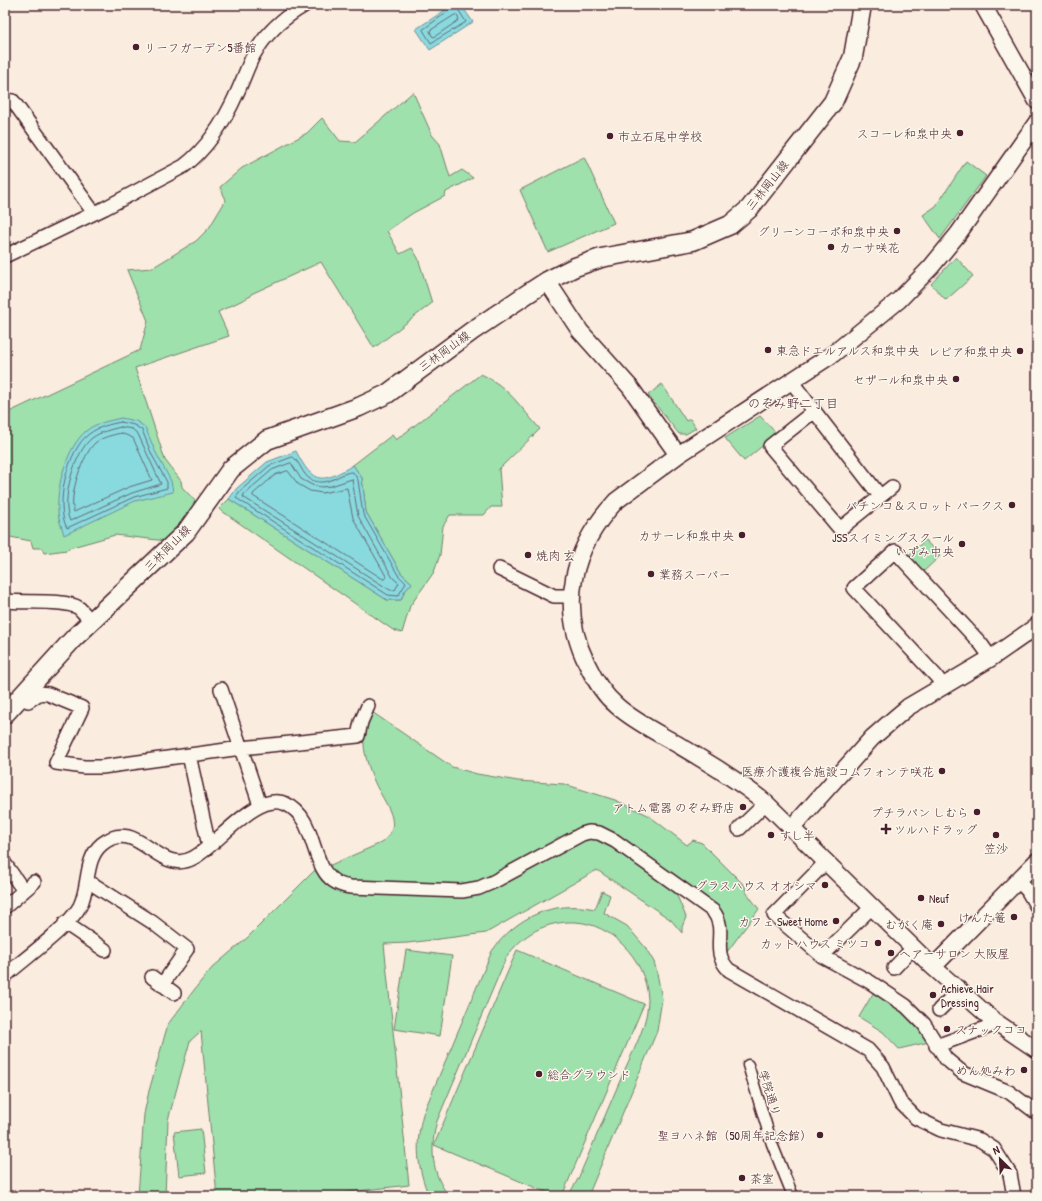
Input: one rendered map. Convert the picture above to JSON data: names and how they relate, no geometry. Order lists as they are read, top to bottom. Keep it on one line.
{"streets":{"main road":["三林岡山線"],"street":["学院通り"]},"districts":["のぞみ野二丁目"],"places":{"other":["リーフガーデン5番館","スコーレ和泉中央","市立石尾中学校","グリーンコーポ和泉中央","カーサ咲花","東急ドエルアルス和泉中央","レピア和泉中央","セザール和泉中央","パチンコ＆スロット パークス","カサーレ和泉中央","JSSスイミングスクール いずみ中央","焼肉 玄","業務スーパー","医療介護複合施設コムフォンテ咲花","アトム電器 のぞみ野店","プチラパン しむら","すし半","笠沙","グラスハウス オオシマ","Neuf","けんた篭","カフェ Sweet Home","むがく庵","カットハウス ミツコ","ヘアーサロン 大阪屋","Achieve Hair Dressing","スナックココ","めん処みわ","総合グラウンド","聖ヨハネ館（50周年記念館）","茶室"],"health":["ツルハドラッグ"]},"north":"top left"}
